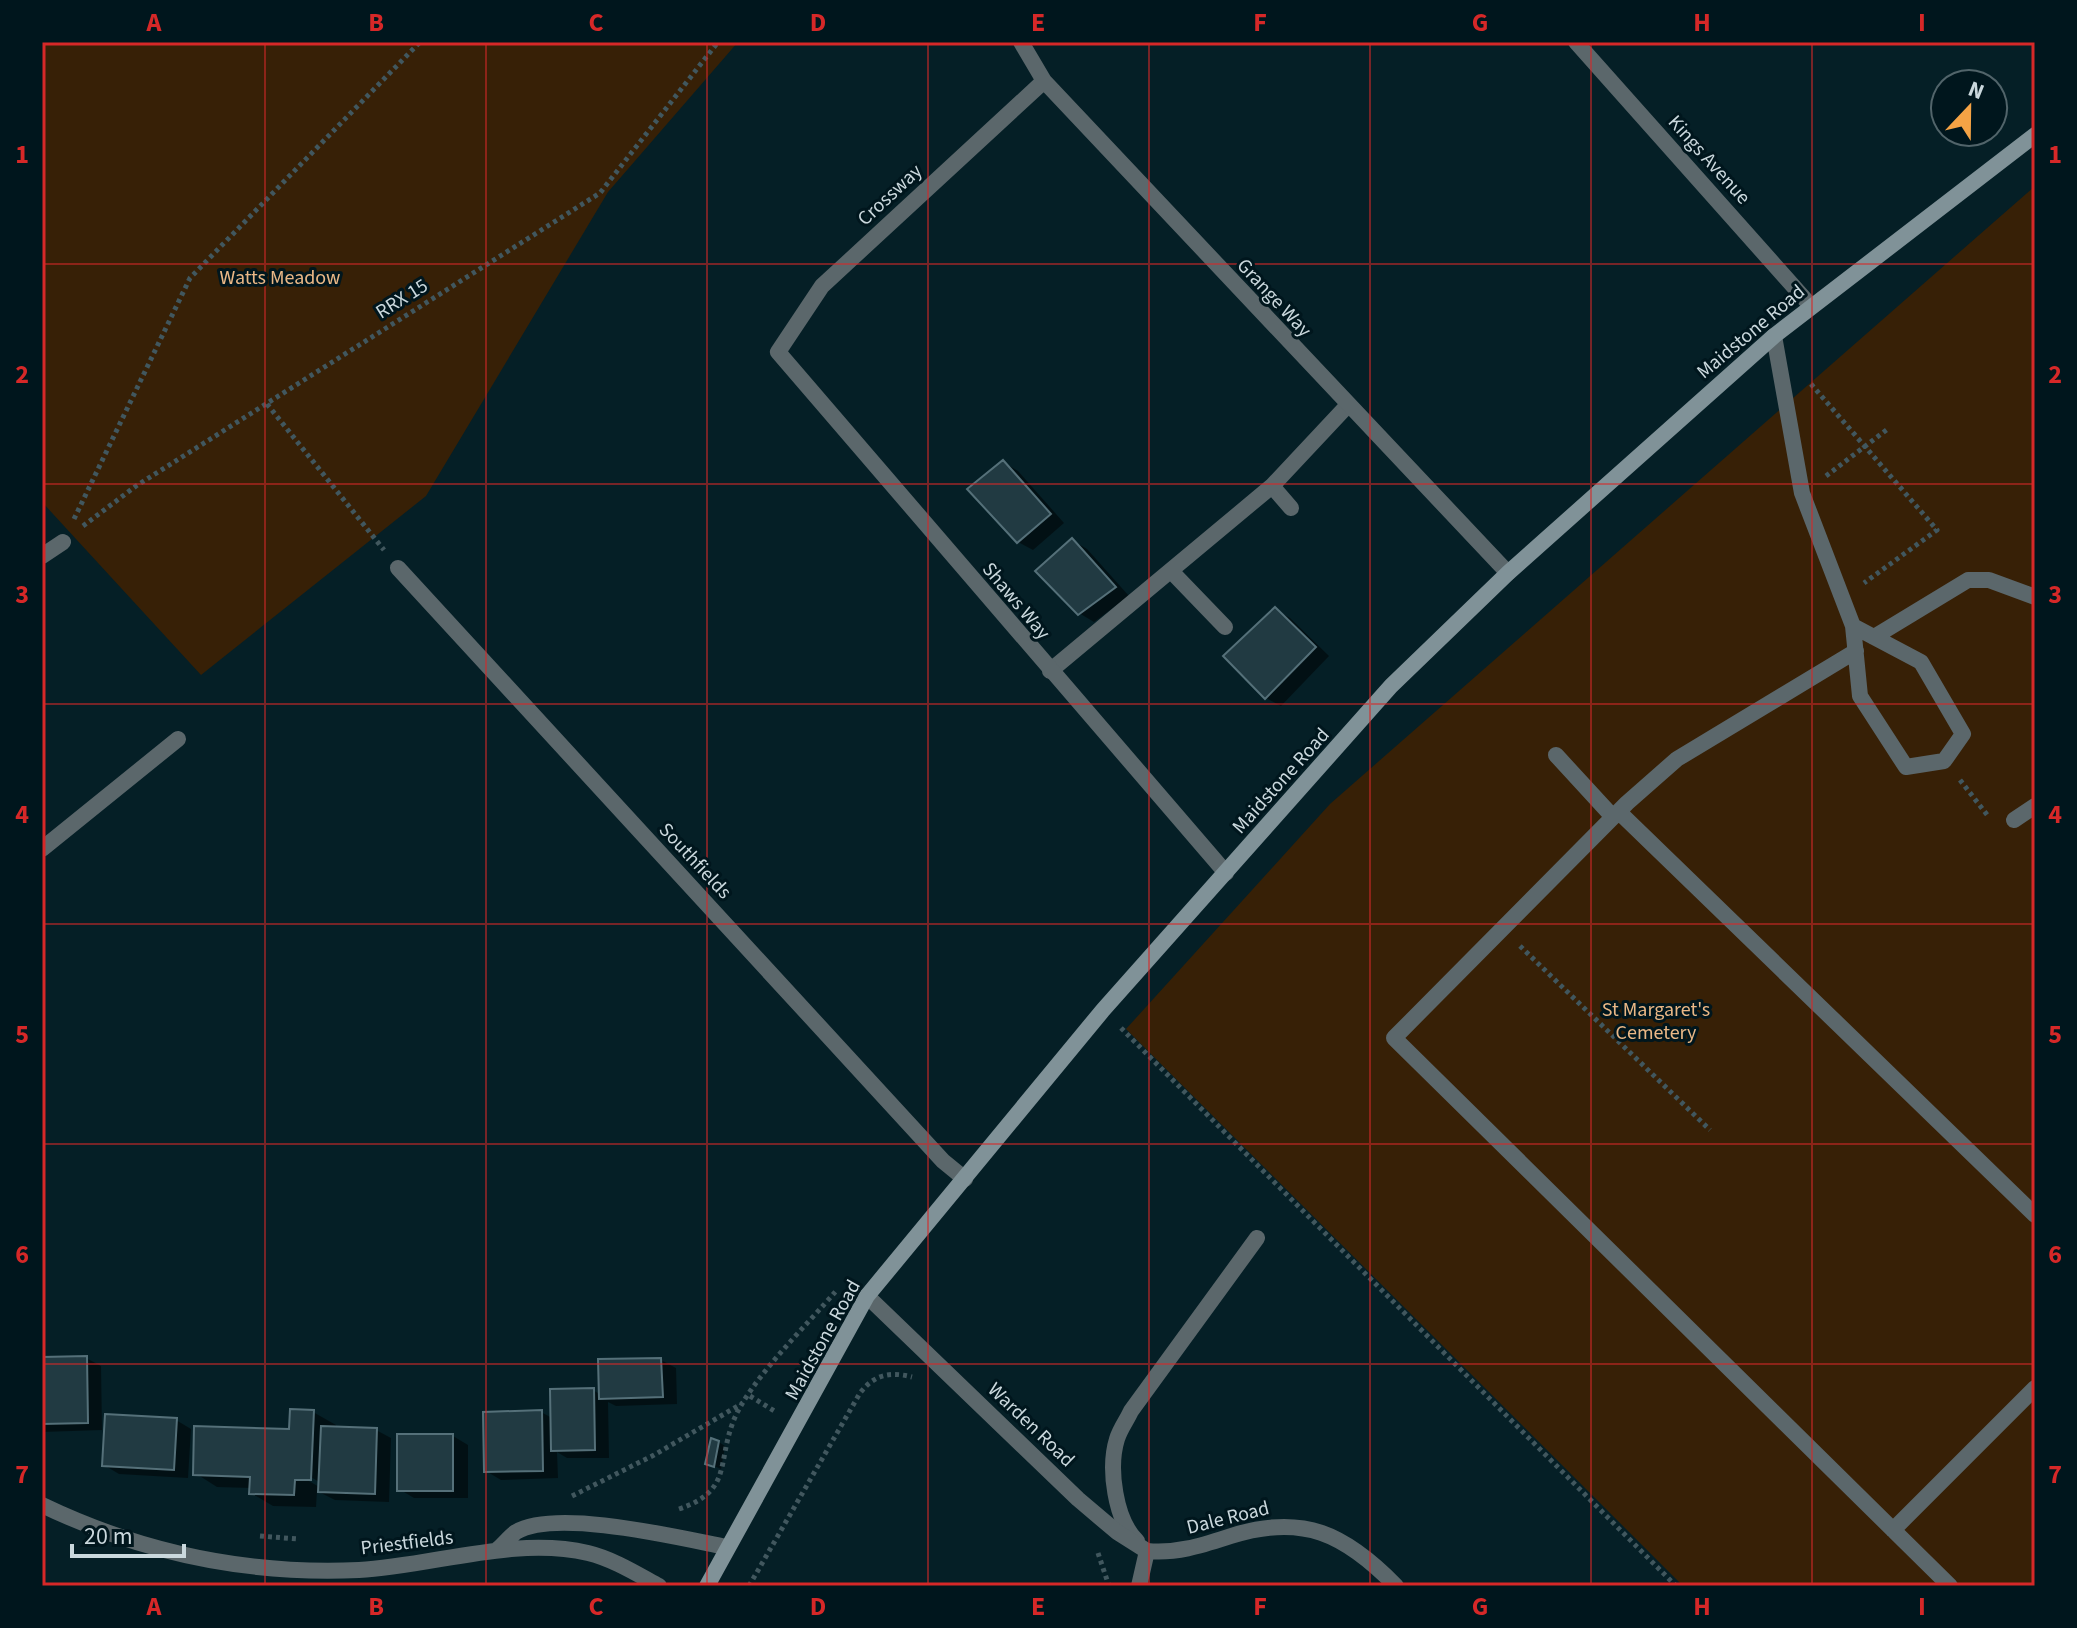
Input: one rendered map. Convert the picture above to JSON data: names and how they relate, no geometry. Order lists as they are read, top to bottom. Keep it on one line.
{"streets":{"main road":["Maidstone Road"],"street":["Kings Avenue","Crossway","Grange Way","Shaws Way","Southfields","Warden Road","Dale Road","Priestfields"],"path":["RRX 15"]},"crossings":[["Kings Avenue","Maidstone Road"],["Crossway","Grange Way"],["Crossway","Shaws Way"],["Grange Way","Maidstone Road"],["Maidstone Road","Shaws Way"],["Maidstone Road","Southfields"],["Maidstone Road","Warden Road"],["Maidstone Road","Priestfields"],["Warden Road","Dale Road"]],"parks":["Watts Meadow","St Margaret's Cemetery"],"scale_bar":"20 m","north":"top","grid":{"columns":["A","B","C","D","E","F","G","H","I"],"rows":["1","2","3","4","5","6","7"]}}
